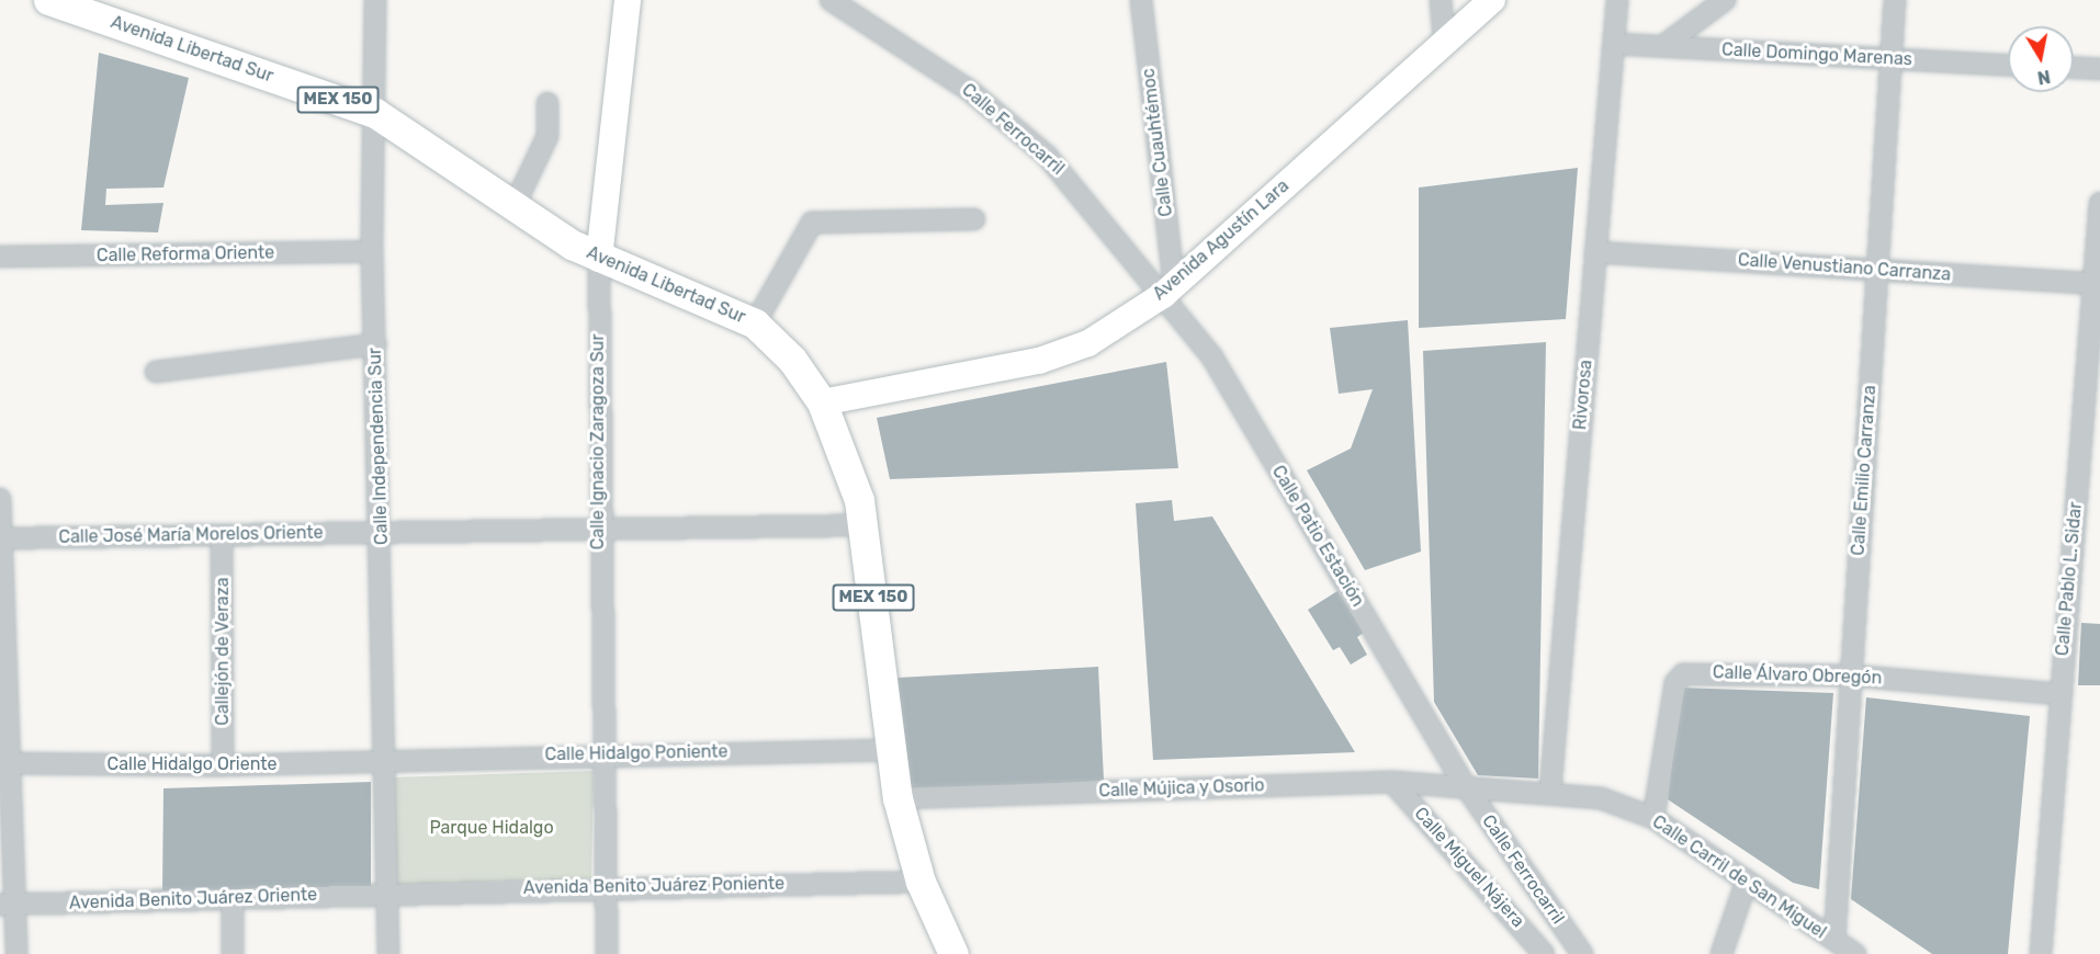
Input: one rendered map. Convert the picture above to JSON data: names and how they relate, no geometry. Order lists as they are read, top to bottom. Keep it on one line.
{"streets":{"main road":["Avenida Libertad Sur","MEX 150","Avenida Agustín Lara","Calle Ignacio Zaragoza Sur"],"street":["Calle Domingo Marenas","Calle Ferrocarril","Calle Cuauhtémoc","Calle Reforma Oriente","Calle Venustiano Carranza","Rivorosa","Calle Independencia Sur","Calle Emilio Carranza","Calle José María Morelos Oriente","Calle Patio Estación","Calle Pablo L. Sidar","Callejón de Veraza","Calle Álvaro Obregón","Calle Hidalgo Poniente","Calle Hidalgo Oriente","Calle Mújica y Osorio","Calle Miguel Nájera","Calle Carril de San Miguel","Avenida Benito Juárez Poniente","Avenida Benito Juárez Oriente"]},"crossings":[["Avenida Libertad Sur","MEX 150"],["Avenida Libertad Sur","Avenida Agustín Lara"],["Avenida Libertad Sur","Calle Ignacio Zaragoza Sur"],["Avenida Libertad Sur","Calle Independencia Sur"],["Avenida Libertad Sur","Calle José María Morelos Oriente"],["Avenida Libertad Sur","Calle Hidalgo Poniente"],["Avenida Libertad Sur","Calle Mújica y Osorio"],["Calle Domingo Marenas","Rivorosa"],["Calle Domingo Marenas","Calle Emilio Carranza"],["MEX 150","Calle Mújica y Osorio"],["MEX 150","Avenida Benito Juárez Poniente"],["Calle Ferrocarril","Calle Cuauhtémoc"],["Calle Ferrocarril","Avenida Agustín Lara"],["Calle Ferrocarril","Calle Patio Estación"],["Calle Ferrocarril","Calle Mújica y Osorio"],["Calle Ferrocarril","Calle Carril de San Miguel"],["Calle Cuauhtémoc","Avenida Agustín Lara"],["Calle Cuauhtémoc","Calle Patio Estación"],["Avenida Agustín Lara","Calle Patio Estación"],["Calle Reforma Oriente","Calle Independencia Sur"],["Calle Venustiano Carranza","Rivorosa"],["Calle Venustiano Carranza","Calle Emilio Carranza"],["Calle Venustiano Carranza","Calle Pablo L. Sidar"],["Rivorosa","Calle Carril de San Miguel"],["Calle Ignacio Zaragoza Sur","Calle José María Morelos Oriente"],["Calle Ignacio Zaragoza Sur","Calle Hidalgo Poniente"],["Calle Ignacio Zaragoza Sur","Avenida Benito Juárez Poniente"],["Calle Independencia Sur","Calle José María Morelos Oriente"],["Calle Independencia Sur","Calle Hidalgo Poniente"],["Calle Independencia Sur","Calle Hidalgo Oriente"],["Calle Independencia Sur","Avenida Benito Juárez Poniente"],["Calle Independencia Sur","Avenida Benito Juárez Oriente"],["Calle Emilio Carranza","Calle Álvaro Obregón"],["Calle Emilio Carranza","Calle Carril de San Miguel"],["Calle José María Morelos Oriente","Callejón de Veraza"],["Calle Patio Estación","Calle Mújica y Osorio"],["Calle Patio Estación","Calle Carril de San Miguel"],["Calle Pablo L. Sidar","Calle Álvaro Obregón"],["Callejón de Veraza","Calle Hidalgo Oriente"],["Calle Álvaro Obregón","Calle Carril de San Miguel"],["Calle Hidalgo Poniente","Calle Hidalgo Oriente"],["Calle Mújica y Osorio","Calle Miguel Nájera"],["Calle Mújica y Osorio","Calle Carril de San Miguel"],["Avenida Benito Juárez Poniente","Avenida Benito Juárez Oriente"]],"parks":["Parque Hidalgo"],"north":"bottom"}
